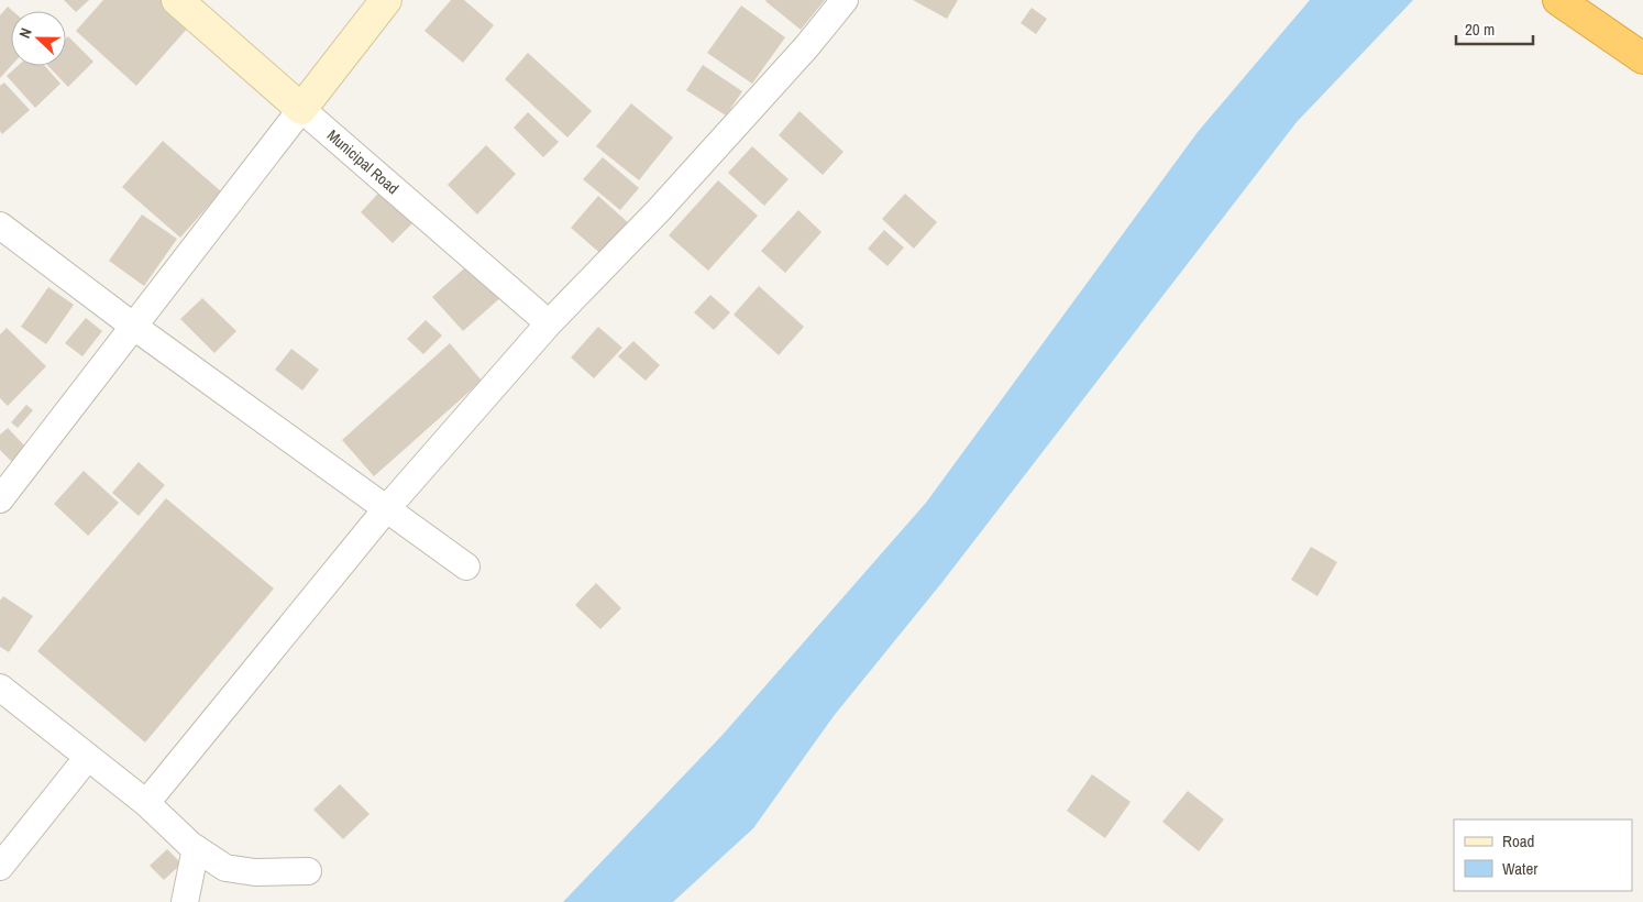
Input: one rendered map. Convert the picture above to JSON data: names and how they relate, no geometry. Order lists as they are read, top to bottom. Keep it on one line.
{"streets":{"street":["Municipal Road"]},"legend":["Road","Water"],"scale_bar":"20 m","north":"left"}
